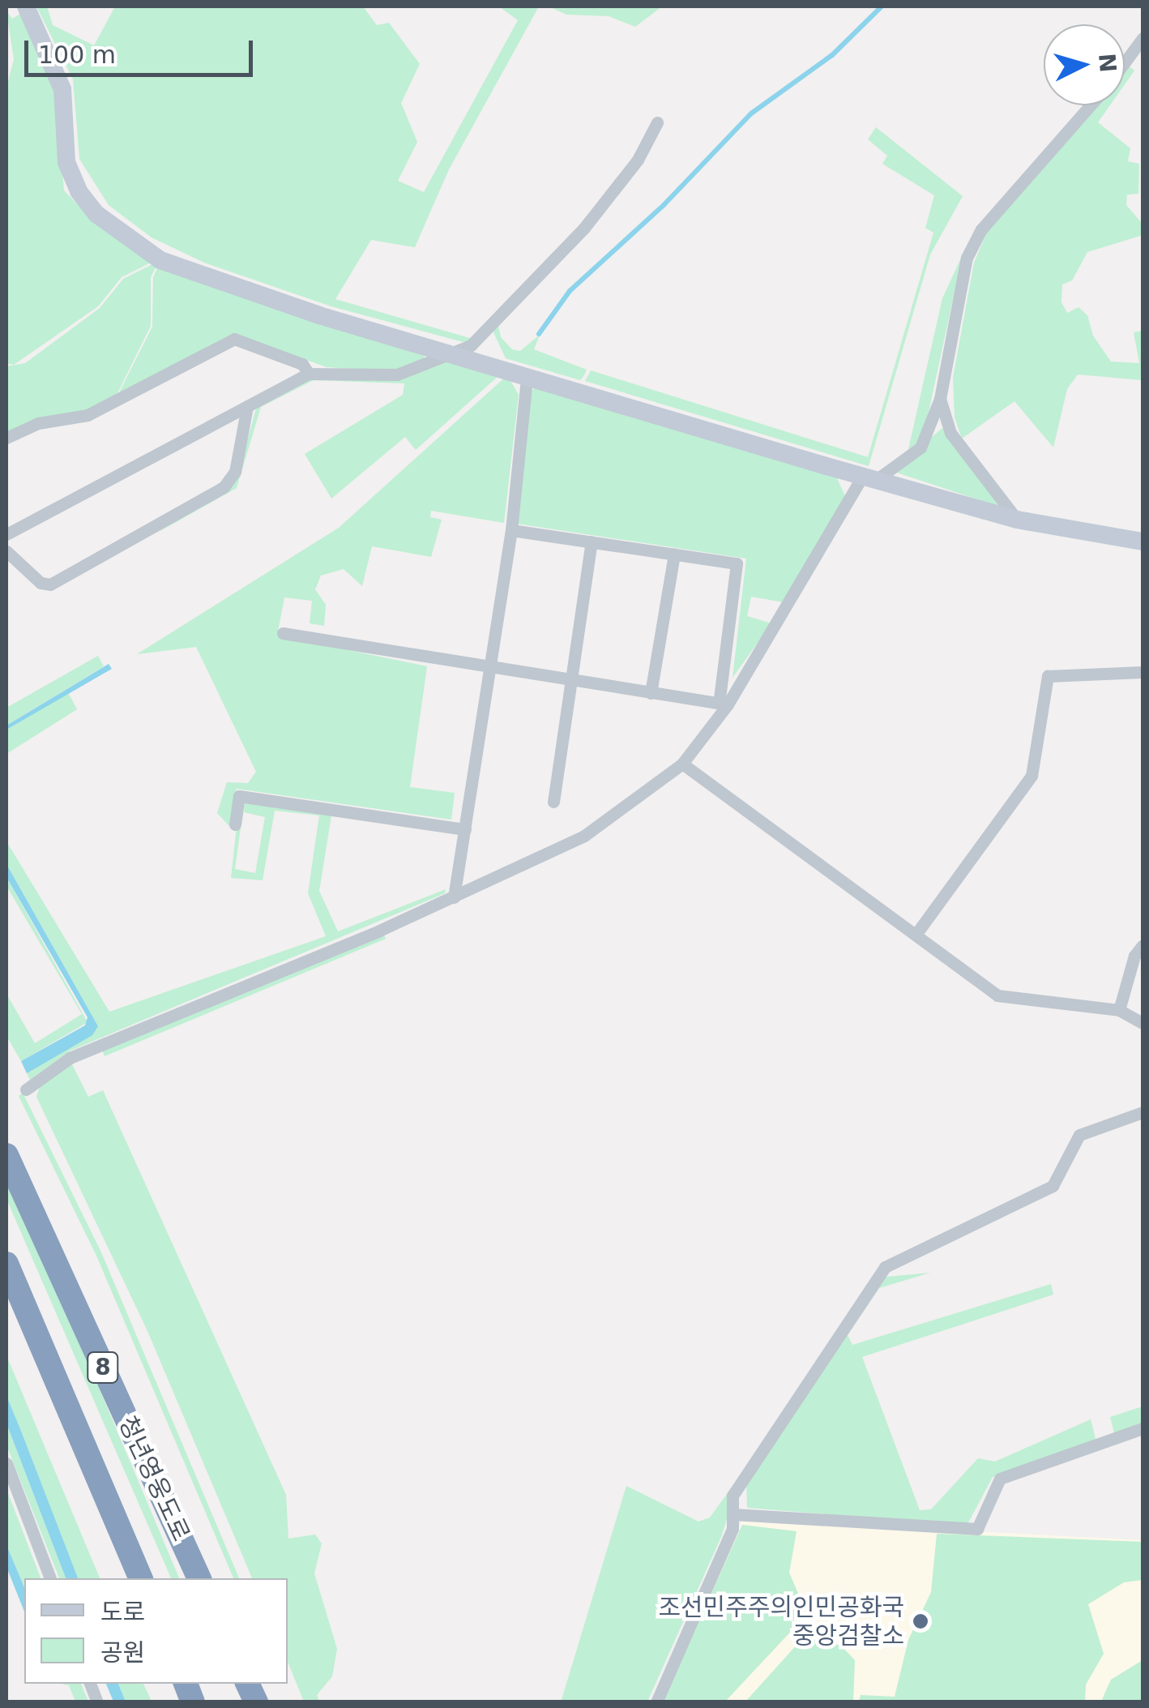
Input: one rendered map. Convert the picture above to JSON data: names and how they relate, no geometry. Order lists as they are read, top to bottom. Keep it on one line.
{"streets":{"highway":["8","청년영웅도로"]},"places":["조선민주주의인민공화국 중앙검찰소"],"legend":["도로","공원"],"scale_bar":"100 m","north":"right"}
